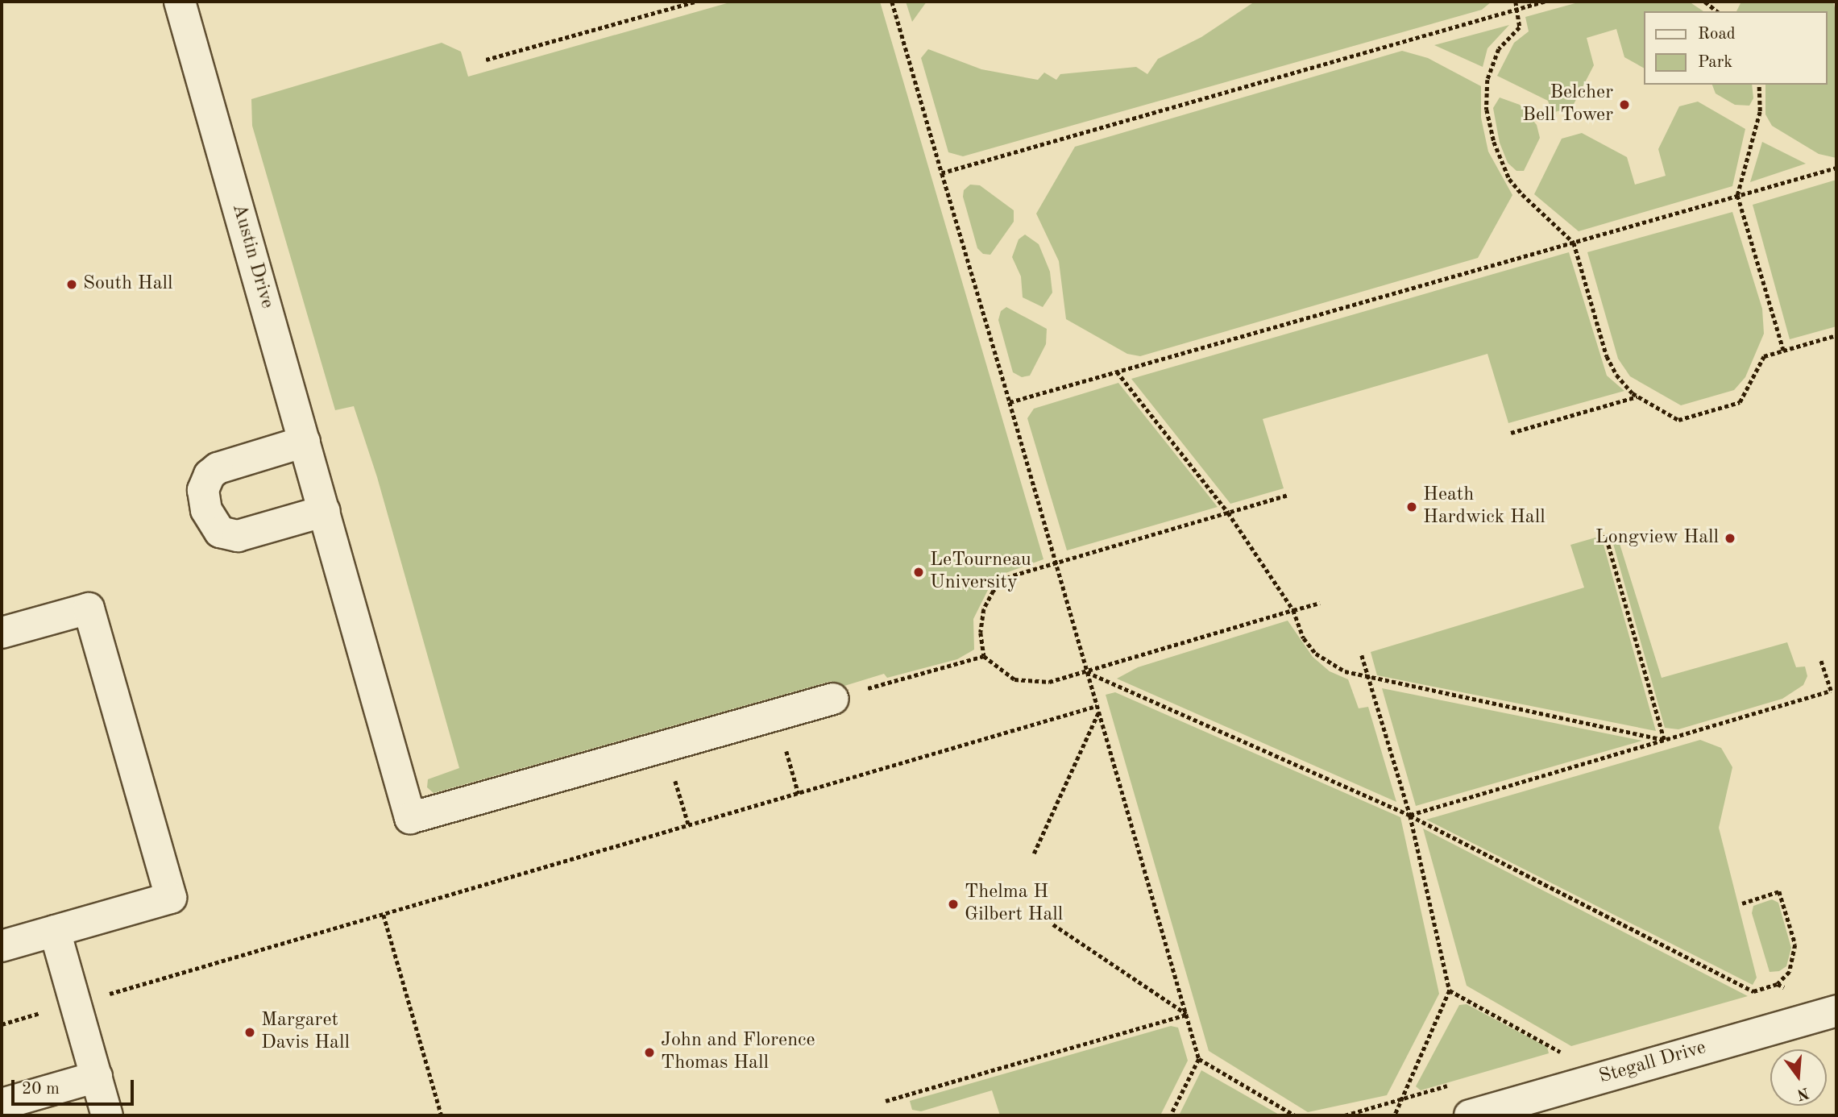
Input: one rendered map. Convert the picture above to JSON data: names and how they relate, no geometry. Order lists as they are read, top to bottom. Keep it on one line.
{"streets":{"street":["Austin Drive","Stegall Drive"]},"places":["Belcher Bell Tower","South Hall","Heath Hardwick Hall","Longview Hall","LeTourneau University","Thelma H Gilbert Hall","Margaret Davis Hall","John and Florence Thomas Hall"],"legend":["Road","Park"],"scale_bar":"20 m","north":"bottom"}
